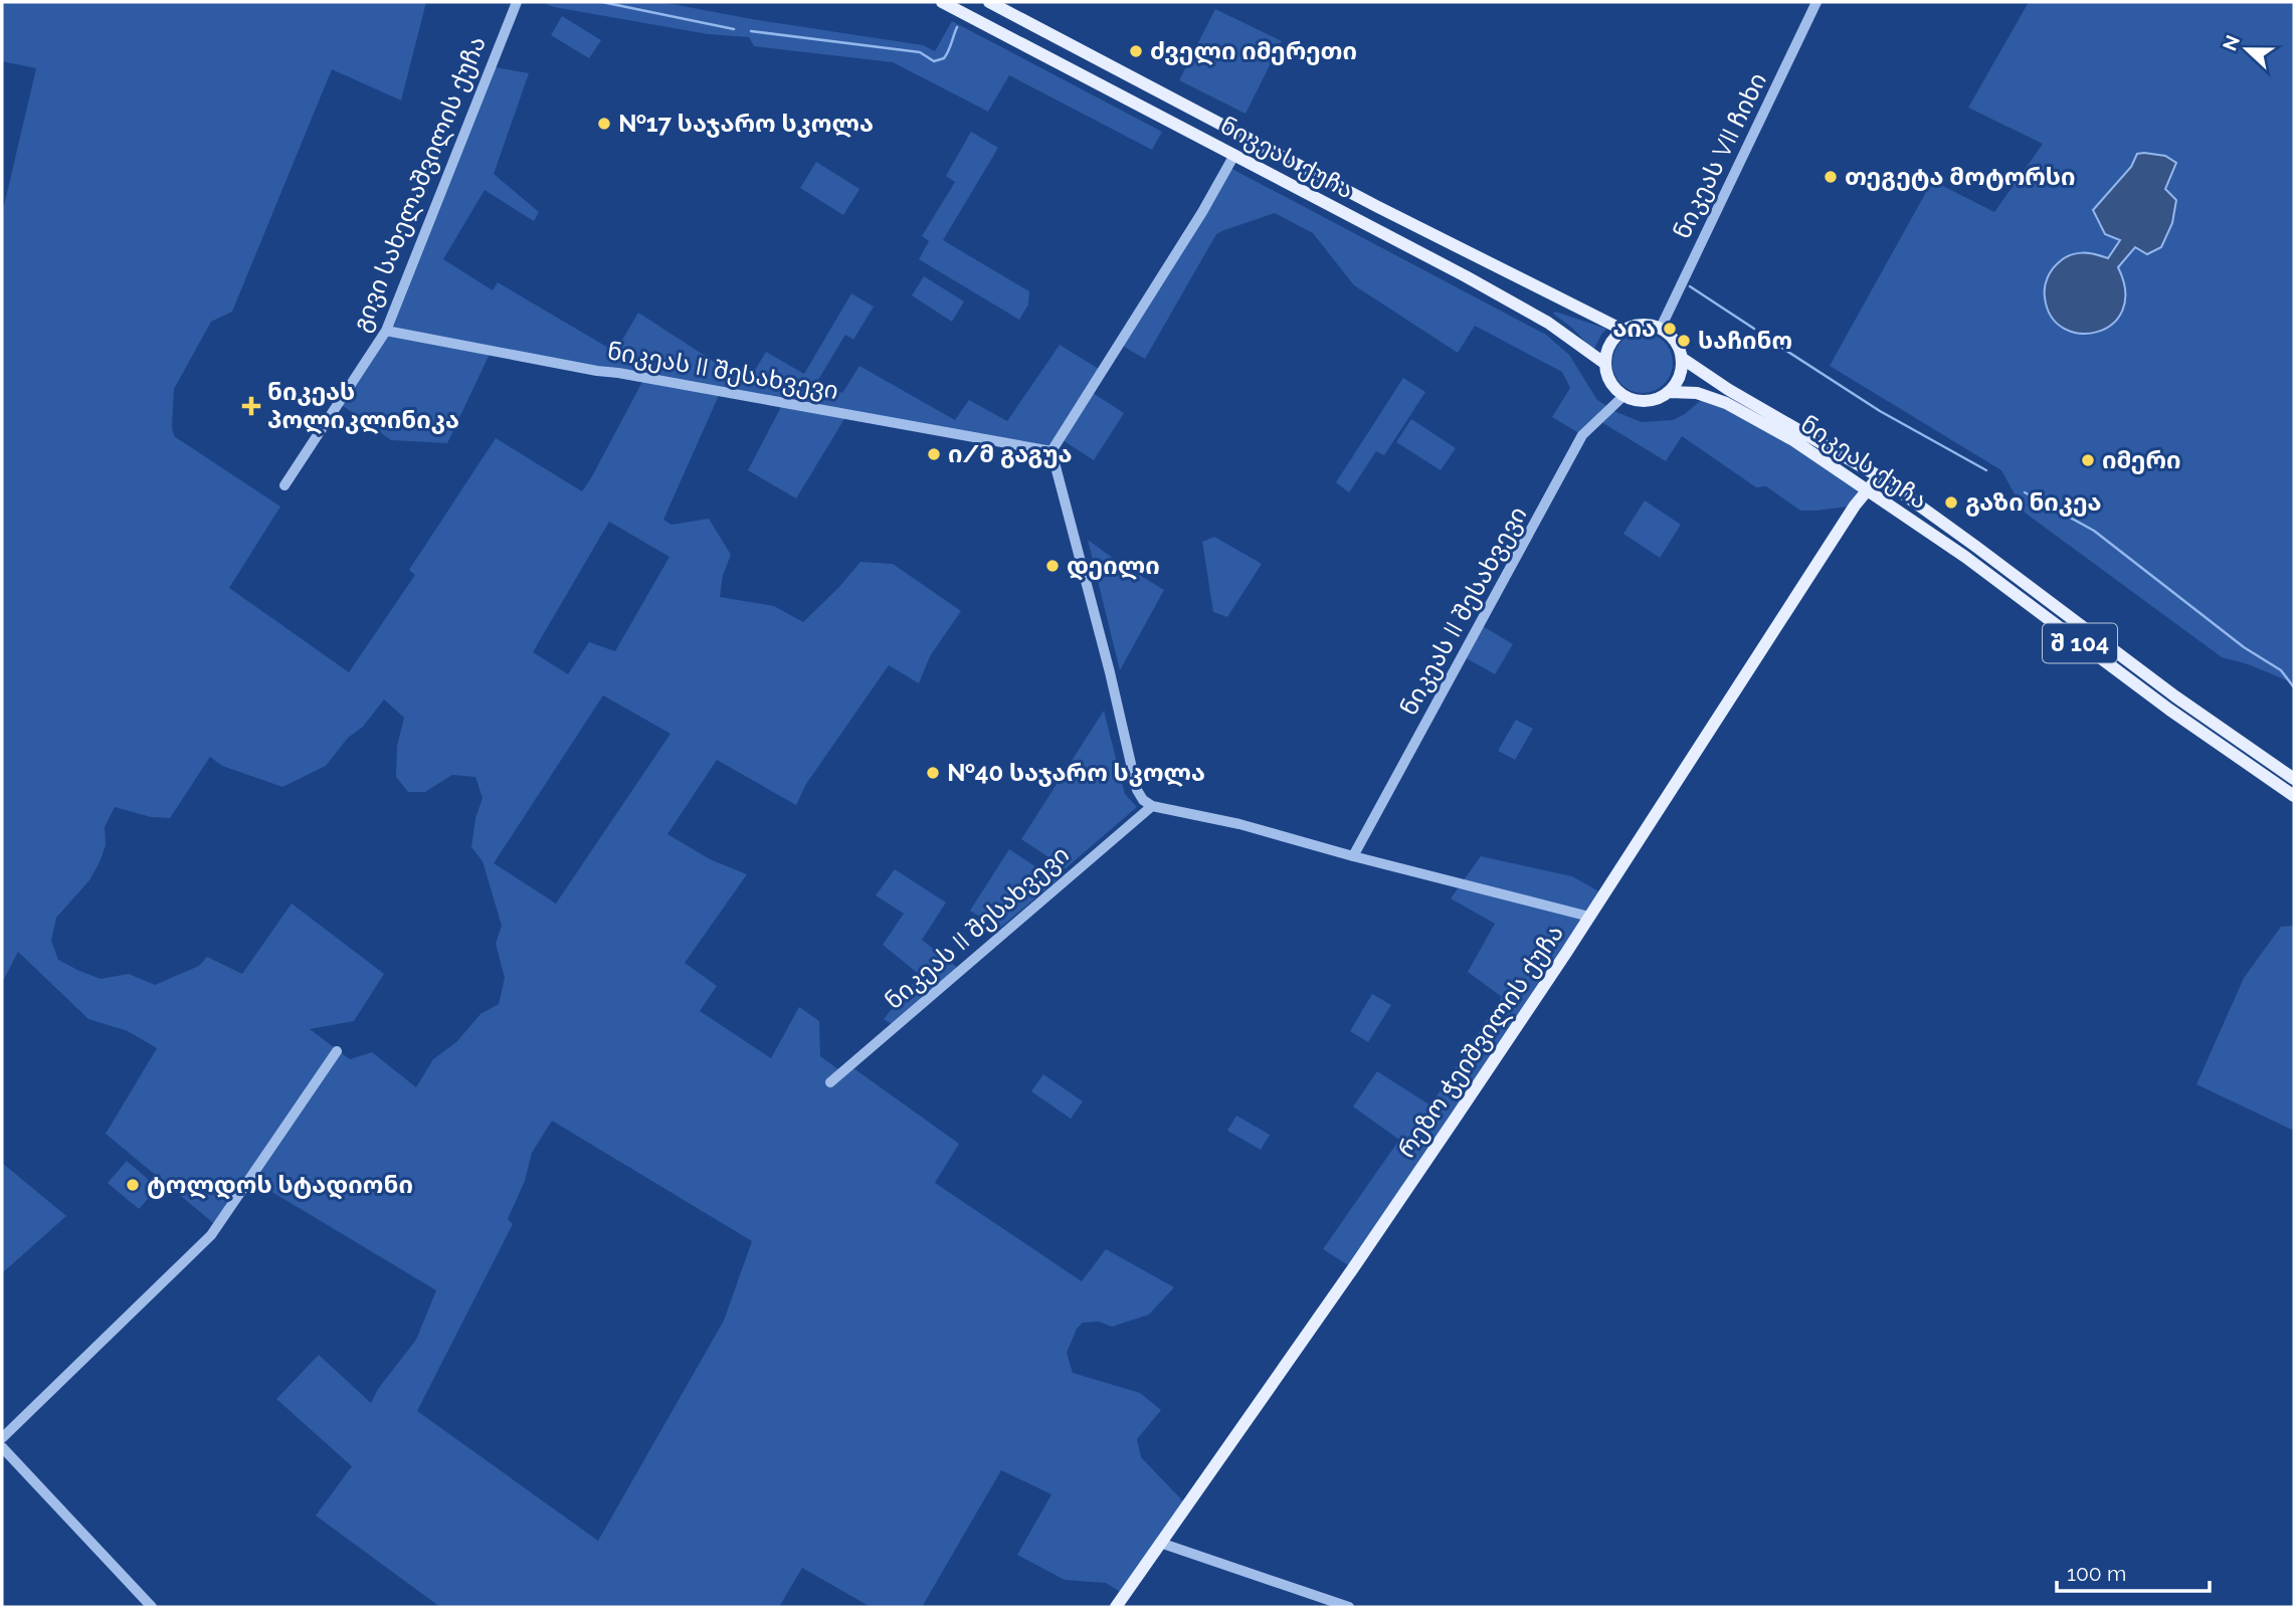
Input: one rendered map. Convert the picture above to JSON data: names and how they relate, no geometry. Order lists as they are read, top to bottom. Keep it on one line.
{"streets":{"main road":["ნიკეას ქუჩა","შ 104","რეზო ჭეიშვილის ქუჩა"],"street":["ნიკეას VII ჩიხი","გივი სახელაშვილის ქუჩა","ნიკეას II შესახვევი"]},"crossings":[["ნიკეას VII ჩიხი","ნიკეას ქუჩა"],["ნიკეას VII ჩიხი","ნიკეას II შესახვევი"],["ნიკეას ქუჩა","ნიკეას II შესახვევი"],["ნიკეას ქუჩა","რეზო ჭეიშვილის ქუჩა"],["გივი სახელაშვილის ქუჩა","ნიკეას II შესახვევი"]],"places":{"other":["ძველი იმერეთი","№17 საჯარო სკოლა","თეგეტა მოტორსი","აია","საჩინო","ი/მ გაგუა","იმერი","გაზი ნიკეა","დეილი","№40 საჯარო სკოლა","ტოლდოს სტადიონი"],"health":["ნიკეას პოლიკლინიკა"]},"scale_bar":"100 m","north":"left"}
